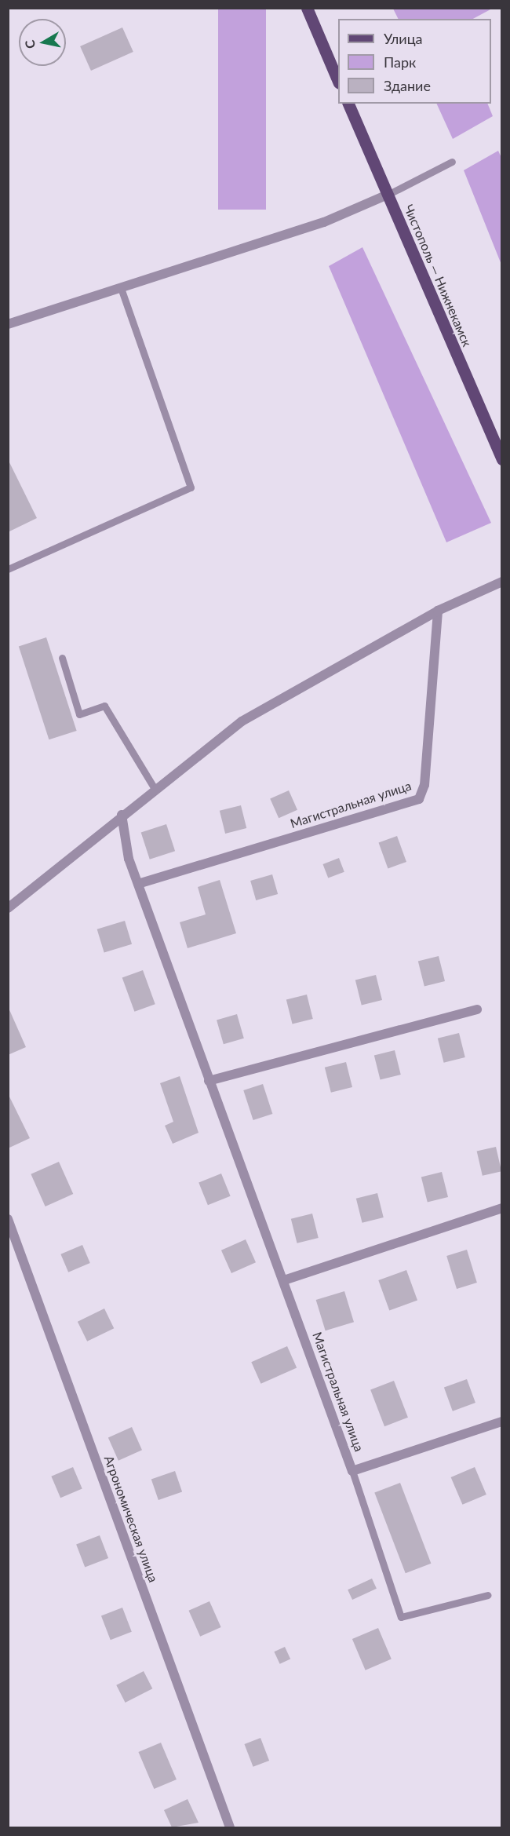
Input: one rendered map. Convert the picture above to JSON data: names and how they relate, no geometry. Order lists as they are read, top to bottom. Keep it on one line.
{"streets":{"main road":["Чистополь — Нижнекамск"],"street":["Магистральная улица","Агрономическая улица"]},"legend":["Улица","Парк","Здание"],"north":"left"}
